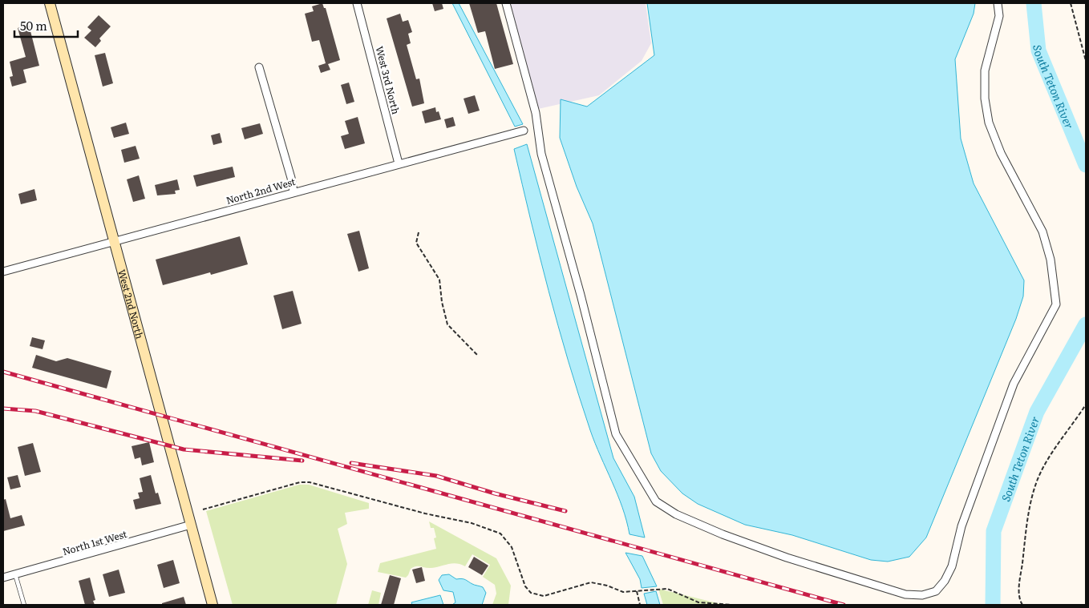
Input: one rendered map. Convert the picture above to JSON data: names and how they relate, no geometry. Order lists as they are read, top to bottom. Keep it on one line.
{"streets":{"street":["West 3rd North","North 2nd West","West 2nd North","North 1st West"]},"crossings":[["West 3rd North","North 2nd West"],["North 2nd West","West 2nd North"],["West 2nd North","North 1st West"]],"water":["South Teton River"],"scale_bar":"50 m"}
